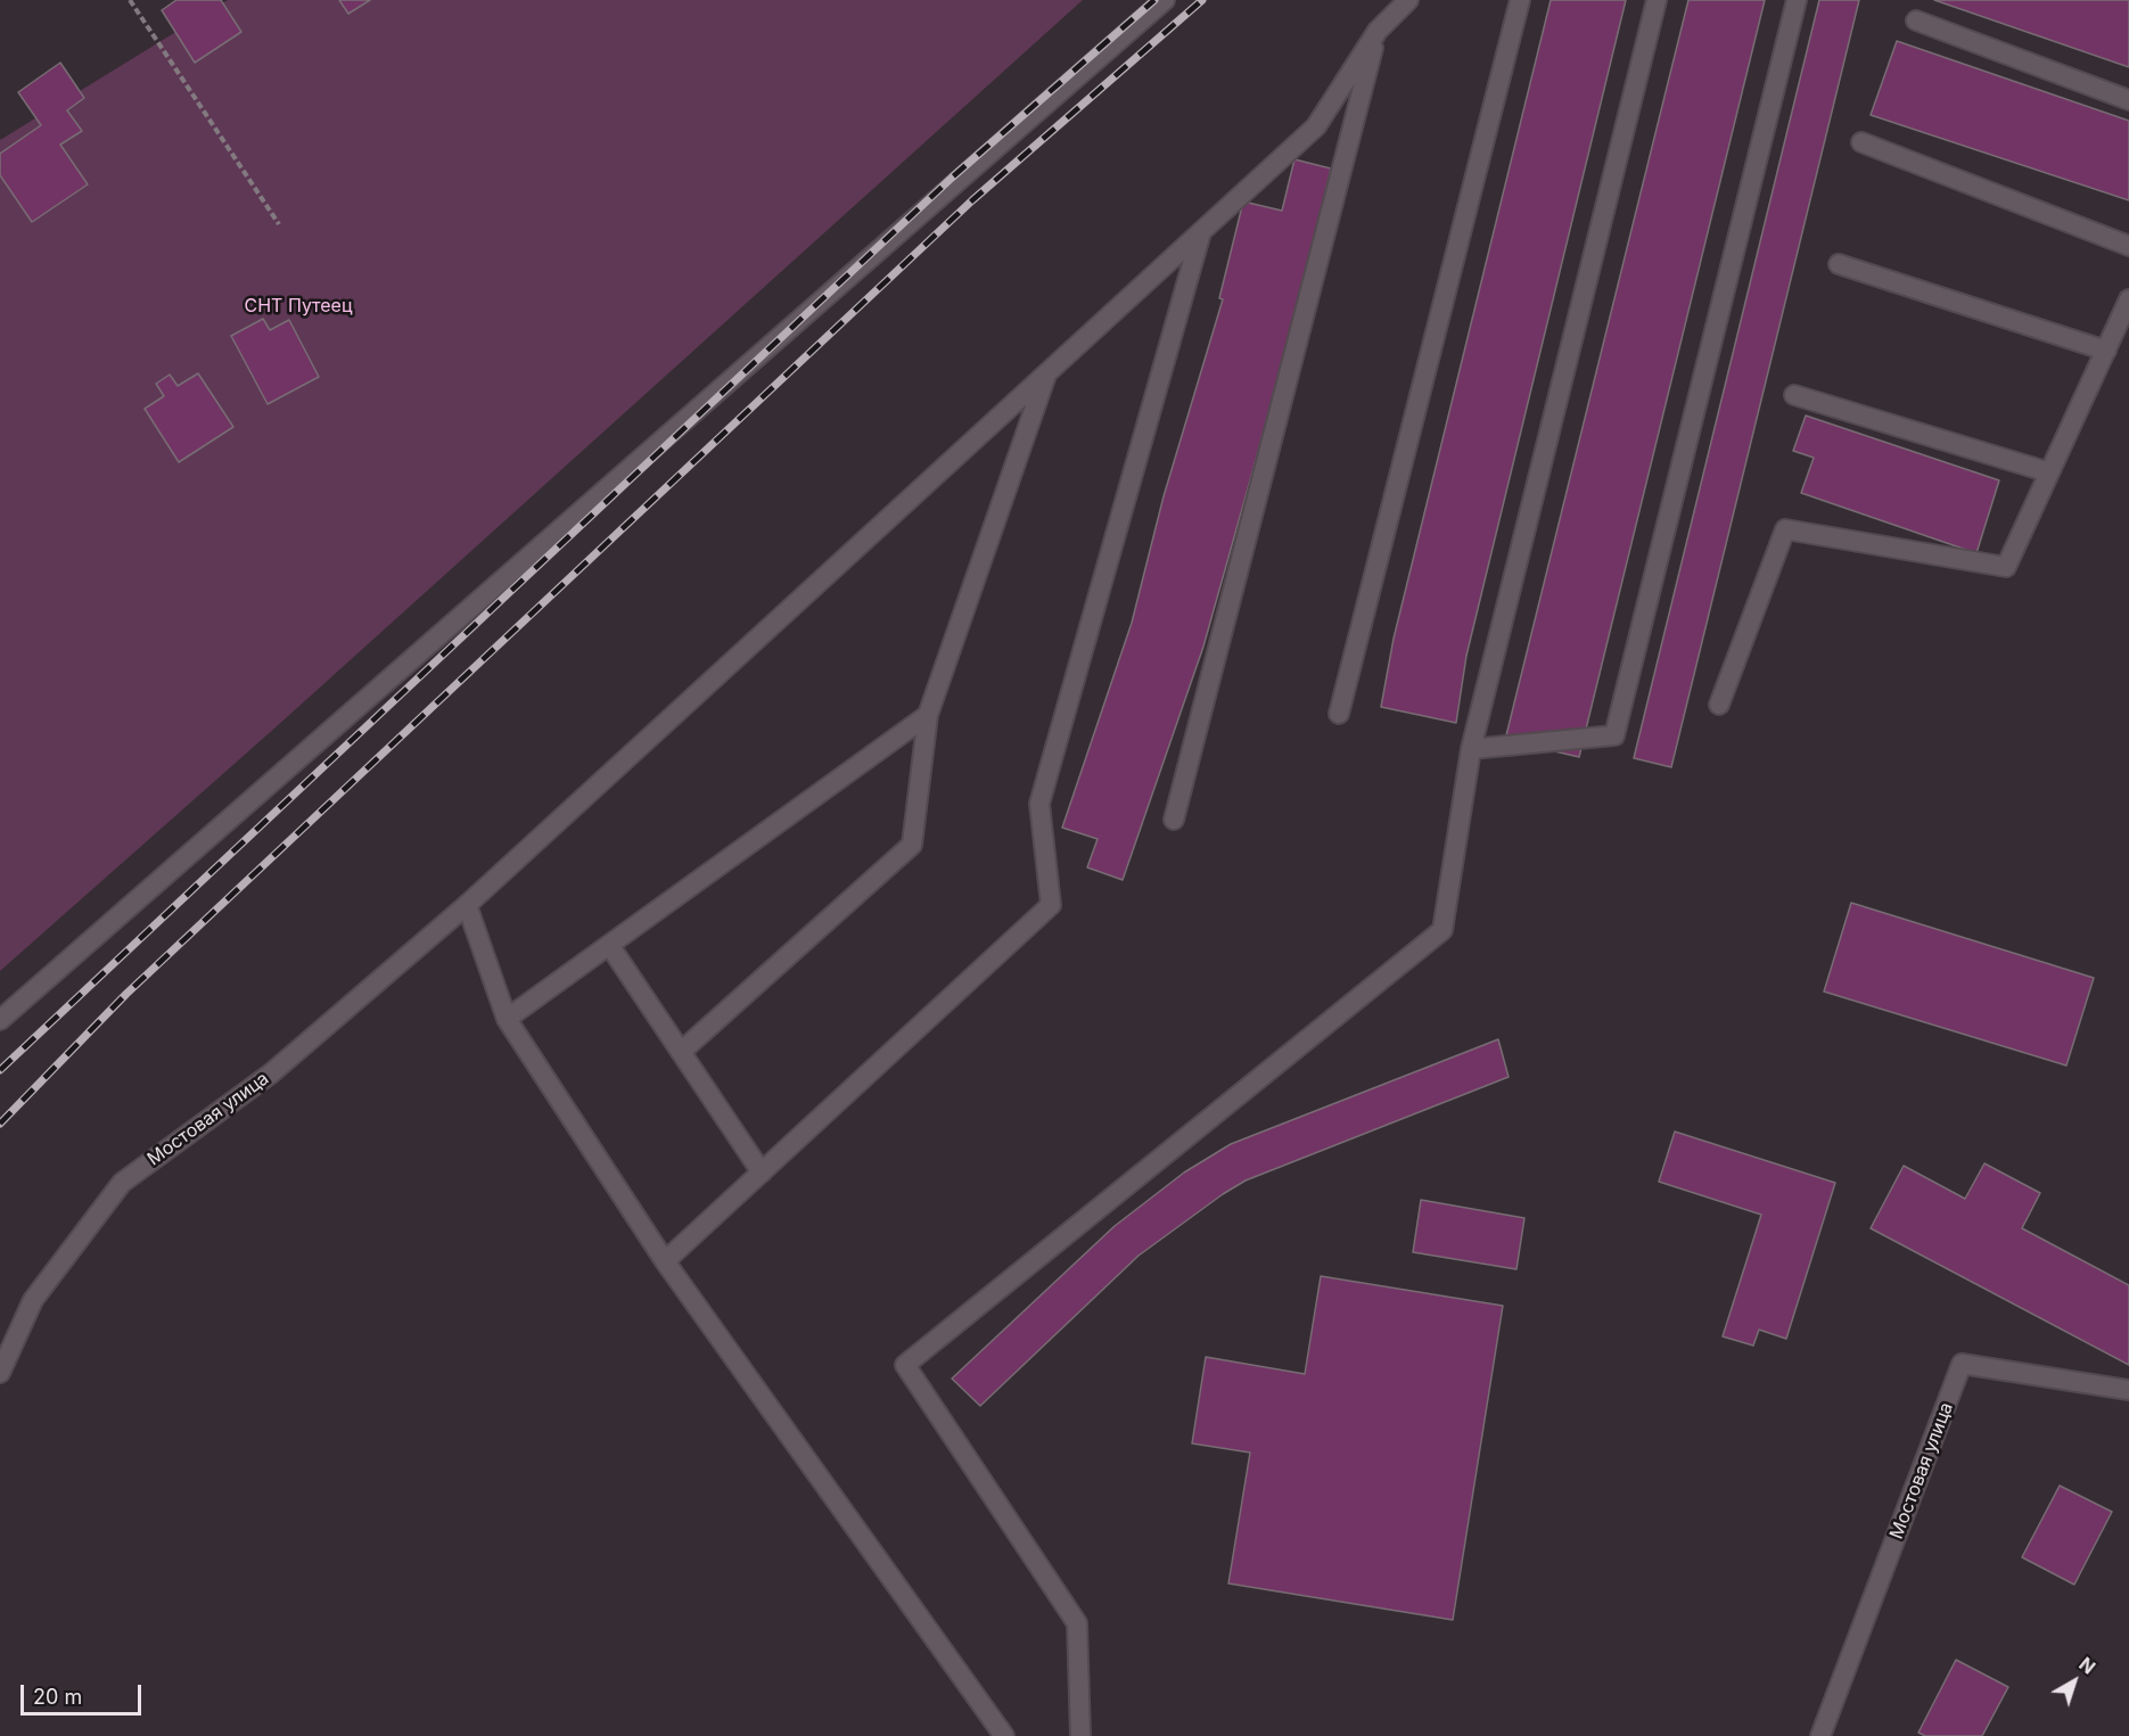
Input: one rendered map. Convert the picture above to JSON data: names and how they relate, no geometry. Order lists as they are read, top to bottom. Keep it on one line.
{"streets":{"street":["Мостовая улица"]},"parks":["СНТ Путеец"],"scale_bar":"20 m","north":"top right"}
